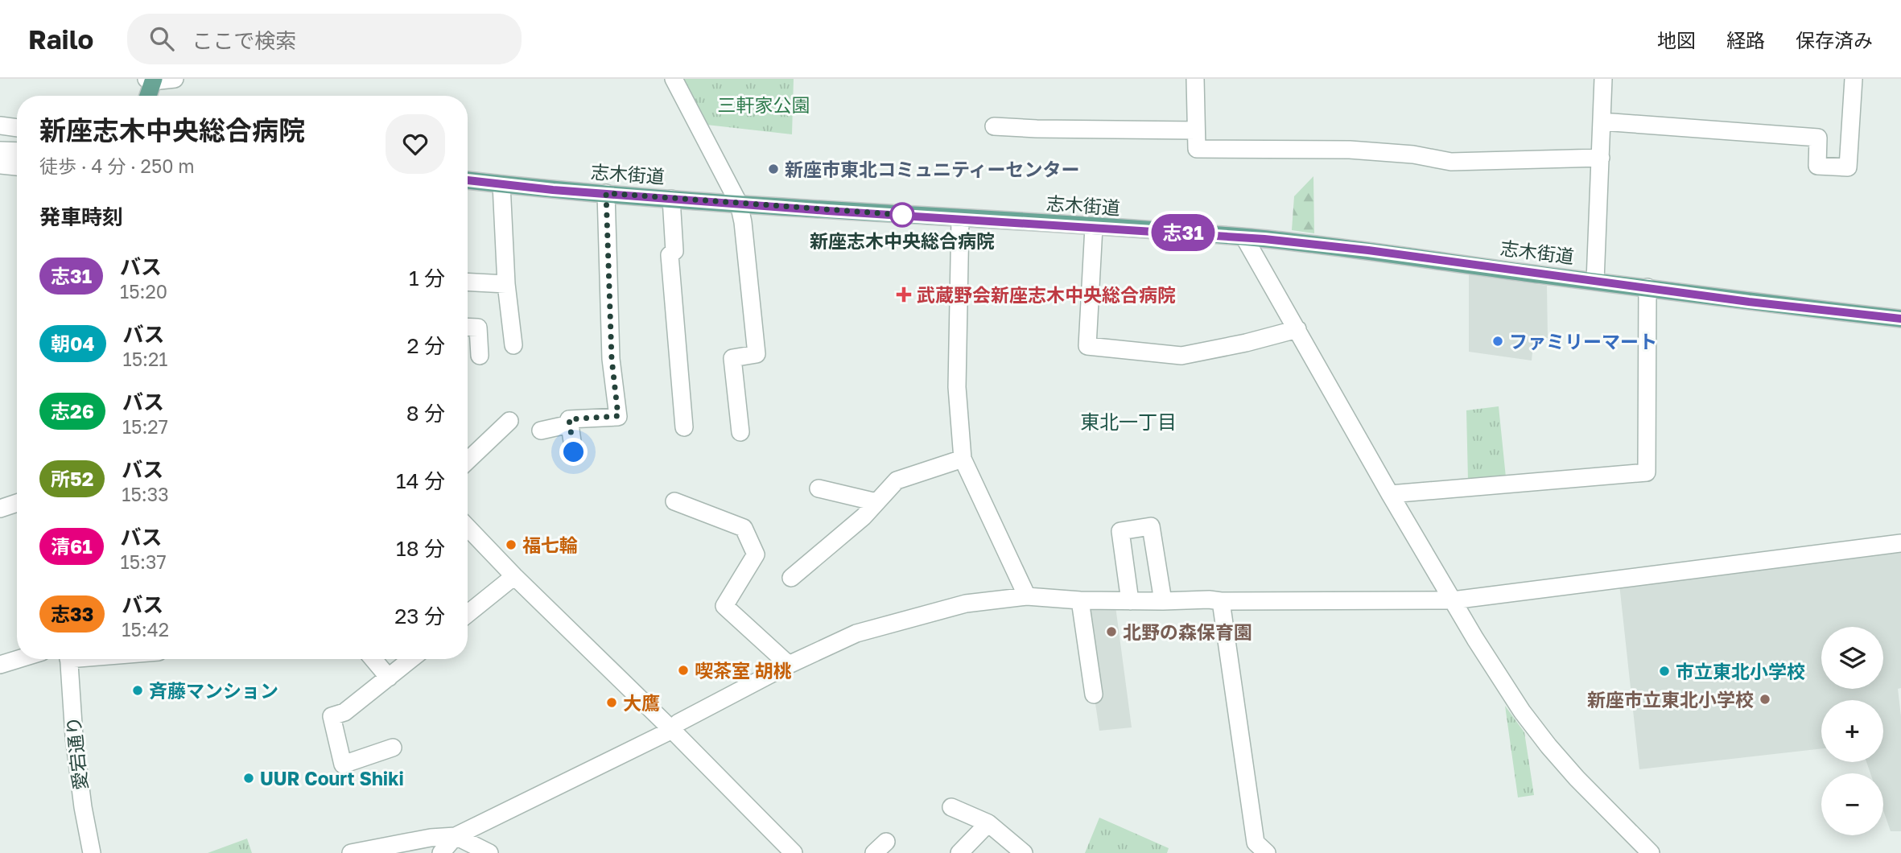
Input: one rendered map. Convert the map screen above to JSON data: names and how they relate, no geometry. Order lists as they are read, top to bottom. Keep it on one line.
{"streets":{"main road":["志木街道"],"street":["愛宕通り"]},"districts":["東北一丁目"],"parks":["三軒家公園"],"places":{"other":["新座市東北コミュニティーセンター","新座志木中央総合病院","ファミリーマート","福七輪","北野の森保育園","喫茶室 胡桃","市立東北小学校","斉藤マンション","新座市立東北小学校","大鷹","UUR Court Shiki"],"health":["武蔵野会新座志木中央総合病院"]},"lines":["bus line 志31"],"page":{"header":"Railo","search":"ここで検索","nav":["地図","経路","保存済み"],"on_map":"志31","heading":[["新座志木中央総合病院","徒歩 · 4 分 · 250 m"],"発車時刻"],"list":[{"mark":"志31","name":"バス","note":"15:20","value":"1 分"},{"mark":"朝04","name":"バス","note":"15:21","value":"2 分"},{"mark":"志26","name":"バス","note":"15:27","value":"8 分"},{"mark":"所52","name":"バス","note":"15:33","value":"14 分"},{"mark":"清61","name":"バス","note":"15:37","value":"18 分"},{"mark":"志33","name":"バス","note":"15:42","value":"23 分"}],"map_buttons":["+","−"]}}
